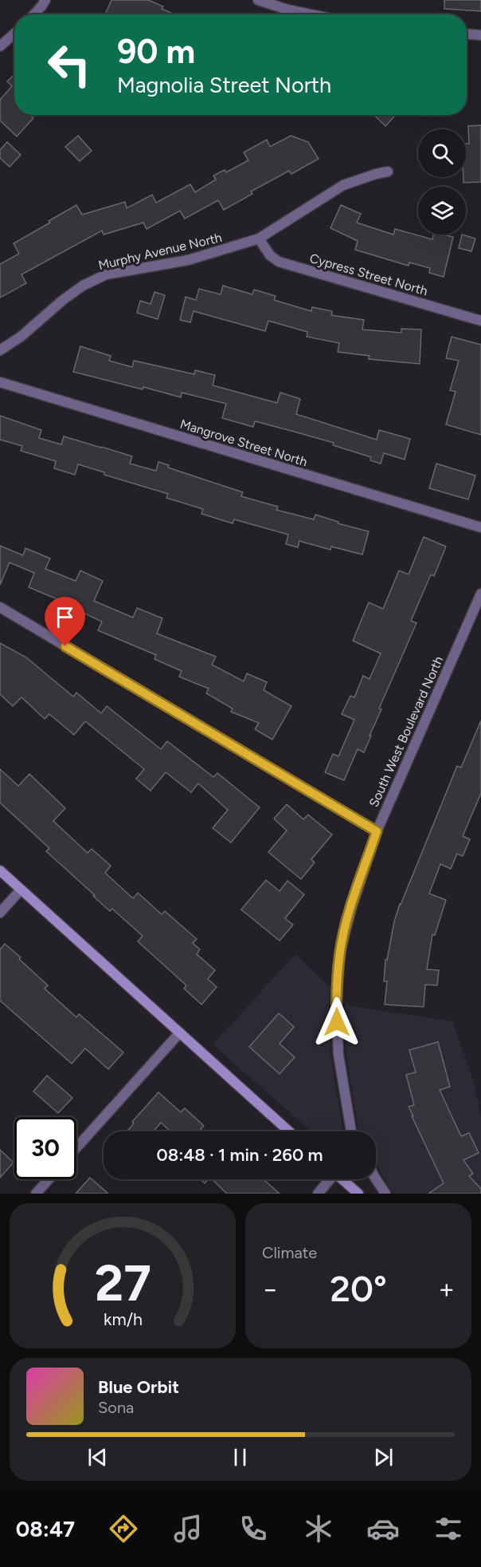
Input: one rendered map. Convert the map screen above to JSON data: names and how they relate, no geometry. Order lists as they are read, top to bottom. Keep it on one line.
{"streets":{"street":["Murphy Avenue North","Cypress Street North","Mangrove Street North","South West Boulevard North"]},"crossings":[["Murphy Avenue North","Cypress Street North"]],"page":{"turn":["90 m","Magnolia Street North"],"limit":"30","trip":"08:48 · 1 min · 260 m","tile":"Climate","heat":["−","20°","+"],"song":["Blue Orbit","Sona"],"tabs":"08:47","gauge":["27","km/h"]}}
